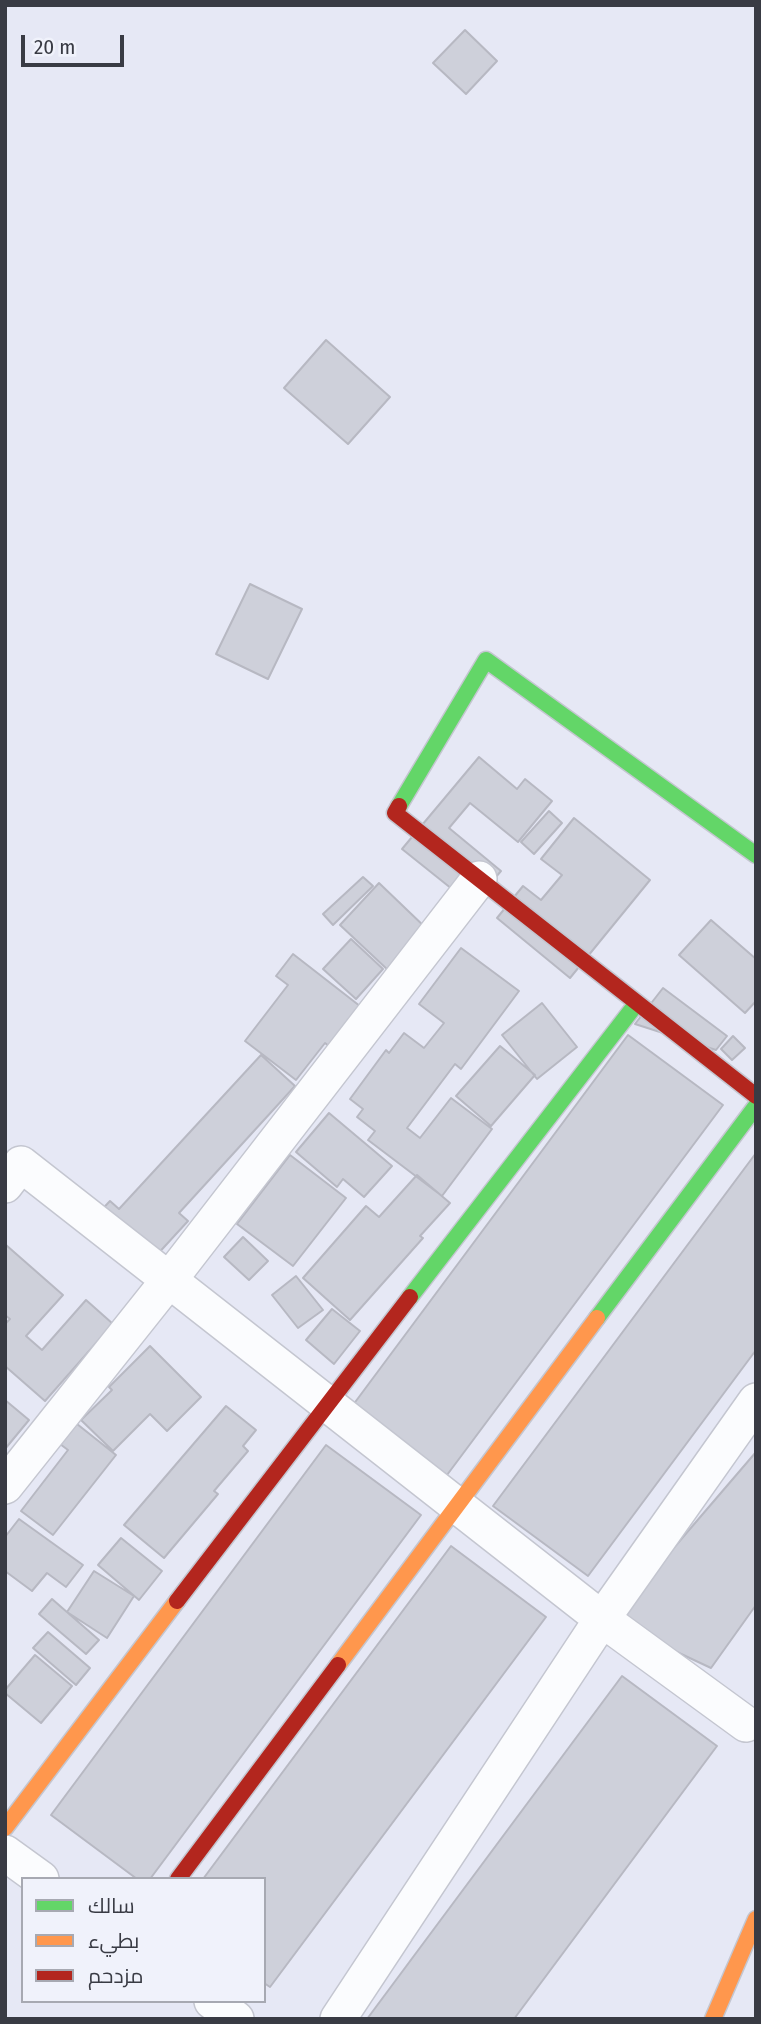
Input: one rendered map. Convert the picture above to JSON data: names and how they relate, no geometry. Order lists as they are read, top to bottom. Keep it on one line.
{"legend":["سالك","بطيء","مزدحم"],"scale_bar":"20 m"}
